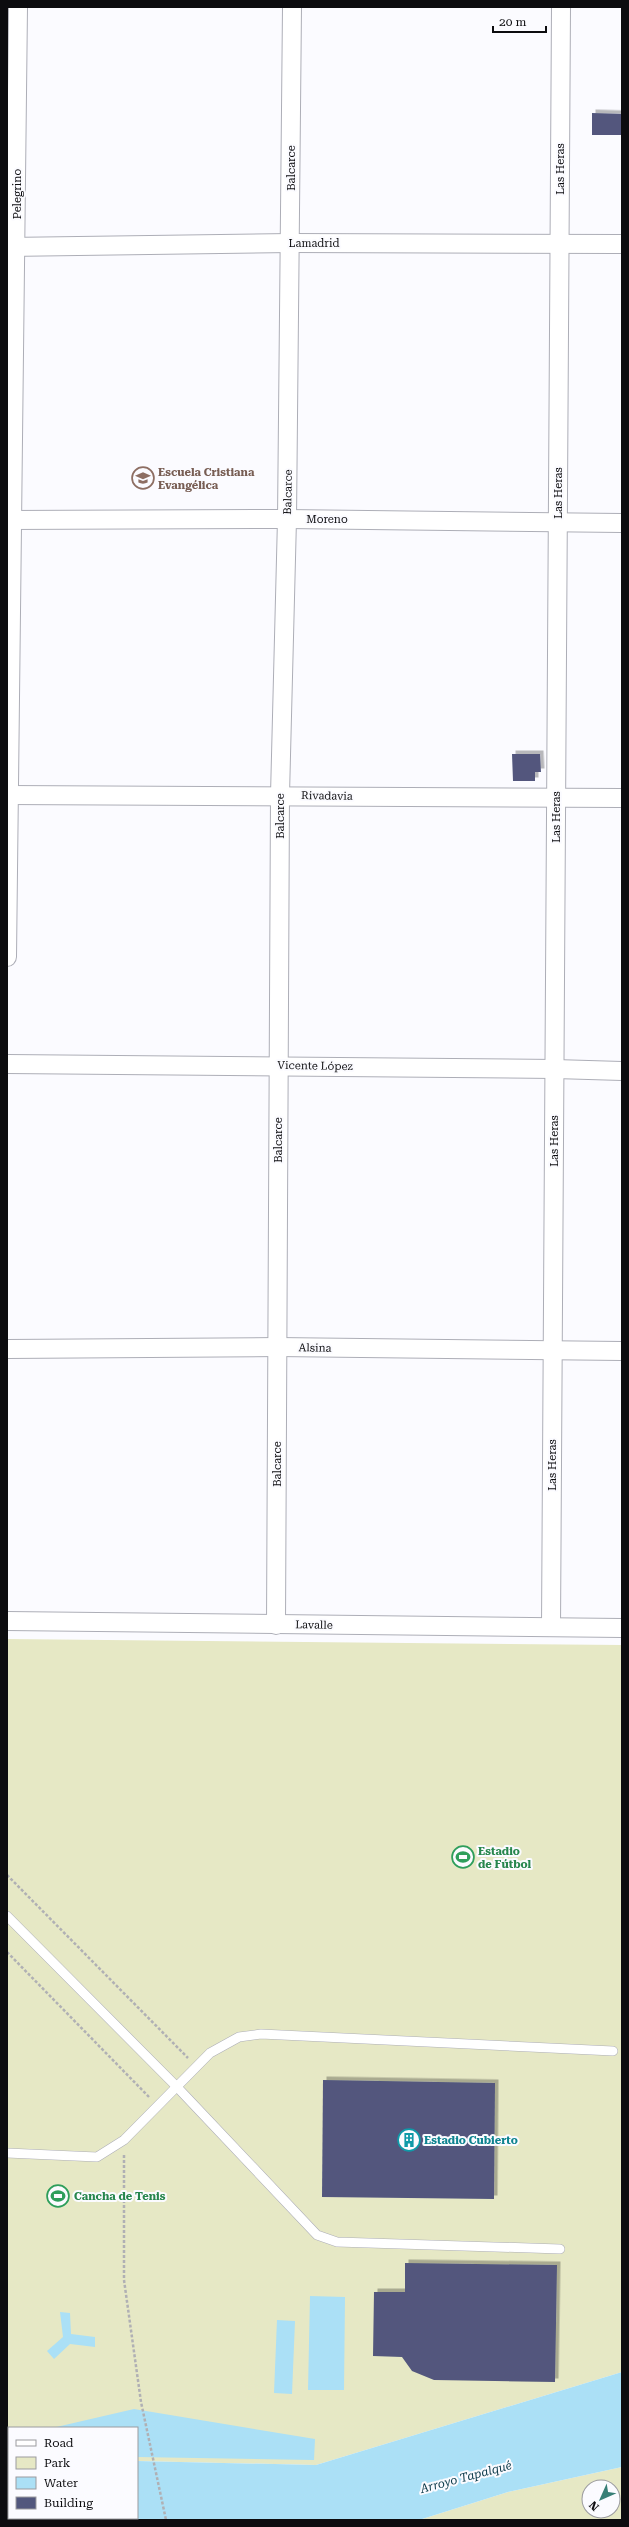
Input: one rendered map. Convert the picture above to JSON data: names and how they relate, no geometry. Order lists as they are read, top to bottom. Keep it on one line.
{"streets":{"street":["Balcarce","Las Heras","Pelegrino","Lamadrid","Moreno","Rivadavia","Vicente López","Alsina","Lavalle"]},"crossings":[["Balcarce","Lamadrid"],["Balcarce","Moreno"],["Balcarce","Rivadavia"],["Balcarce","Vicente López"],["Balcarce","Alsina"],["Balcarce","Lavalle"],["Las Heras","Lamadrid"],["Las Heras","Moreno"],["Las Heras","Rivadavia"],["Las Heras","Vicente López"],["Las Heras","Alsina"],["Las Heras","Lavalle"],["Pelegrino","Lamadrid"],["Pelegrino","Moreno"],["Pelegrino","Rivadavia"]],"water":["Arroyo Tapalqué"],"places":{"school or university":["Escuela Cristiana Evangélica"],"sports":["Estadio de Fútbol","Cancha de Tenis"],"building":["Estadio Cubierto"]},"legend":["Road","Park","Water","Building"],"scale_bar":"20 m","north":"bottom left"}
